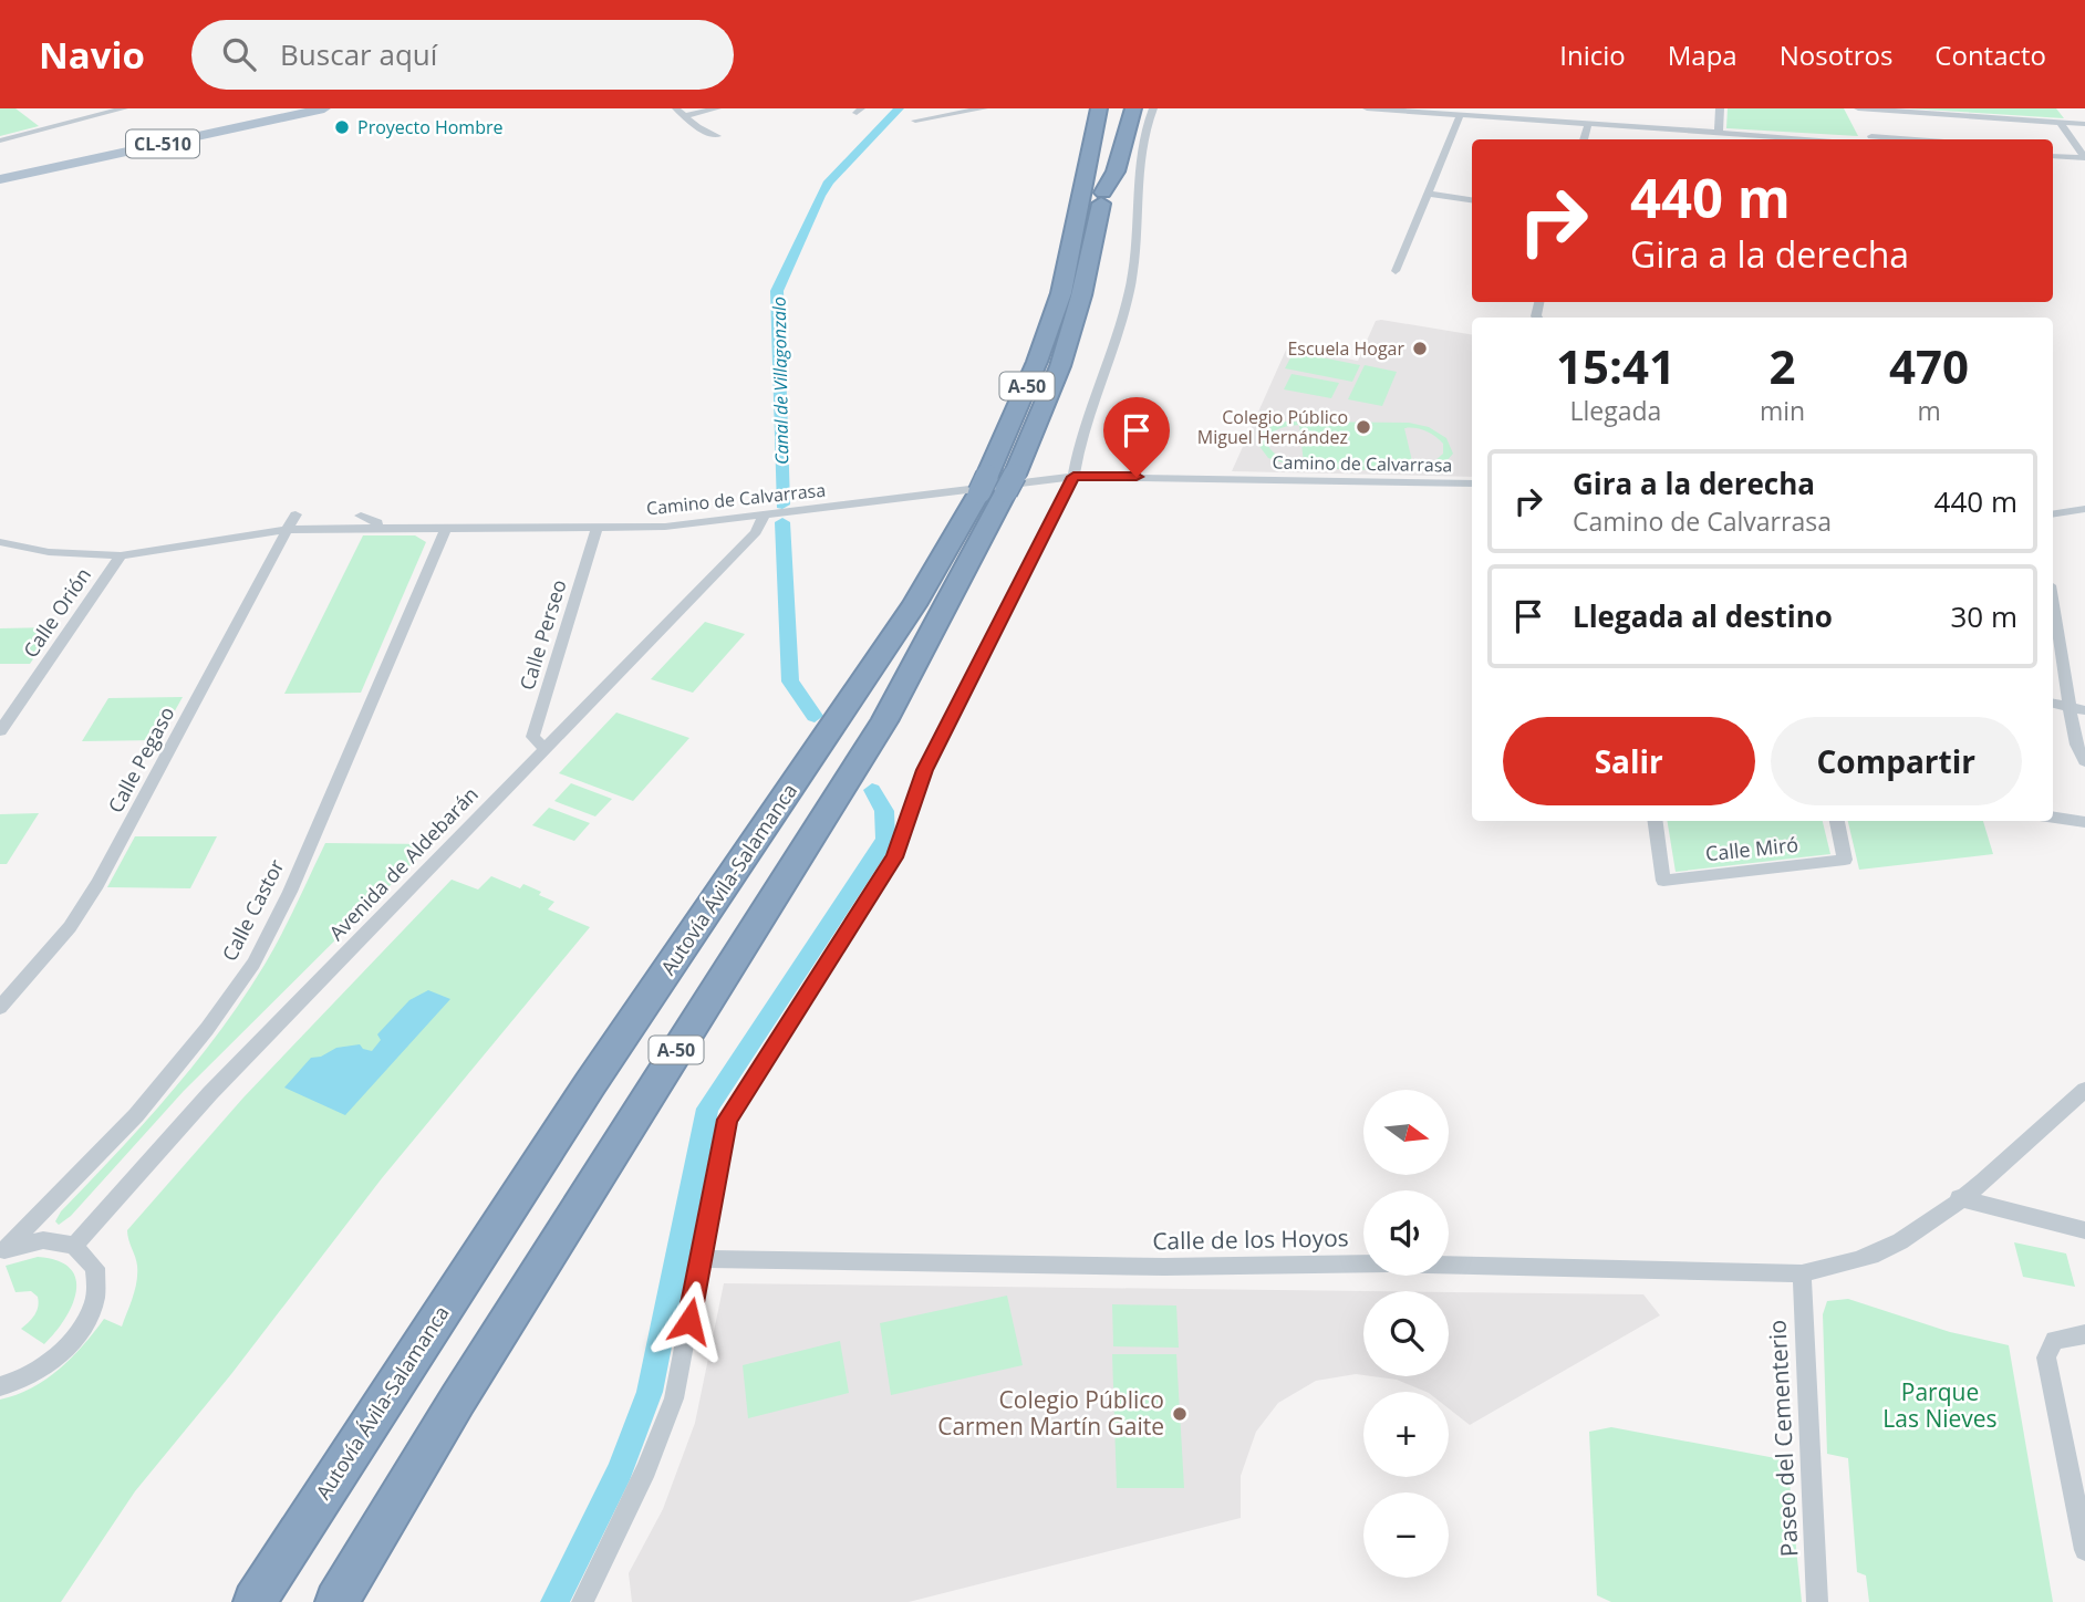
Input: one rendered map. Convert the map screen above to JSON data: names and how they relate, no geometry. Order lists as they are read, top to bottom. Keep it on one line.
{"streets":{"highway":["A-50","Autovía Ávila-Salamanca"],"main road":["CL-510"],"street":["Camino de Calvarrasa","Calle Orión","Calle Perseo","Calle Pegaso","Calle Miró","Avenida de Aldebarán","Calle Castor","Calle de los Hoyos","Paseo del Cementerio"]},"crossings":[["Camino de Calvarrasa","Calle Orión"],["Camino de Calvarrasa","Calle Perseo"],["Camino de Calvarrasa","Calle Pegaso"],["Camino de Calvarrasa","Avenida de Aldebarán"],["Camino de Calvarrasa","Calle Castor"],["Calle Perseo","Avenida de Aldebarán"],["Calle de los Hoyos","Paseo del Cementerio"]],"water":["Canal de Villagonzalo"],"parks":["Parque Las Nieves"],"places":["Proyecto Hombre","Escuela Hogar","Colegio Público Miguel Hernández","Colegio Público Carmen Martín Gaite"],"north":"right","page":{"header":"Navio","search":"Buscar aquí","nav":["Inicio","Mapa","Nosotros","Contacto"],"turn":["440 m","Gira a la derecha"],"eta":["15:41","Llegada","2","min","470","m"],"list":[{"name":"Gira a la derecha","note":"Camino de Calvarrasa","value":"440 m"},{"name":"Llegada al destino","value":"30 m"}],"buttons":["Salir","Compartir"],"map_buttons":["+","−"]}}
